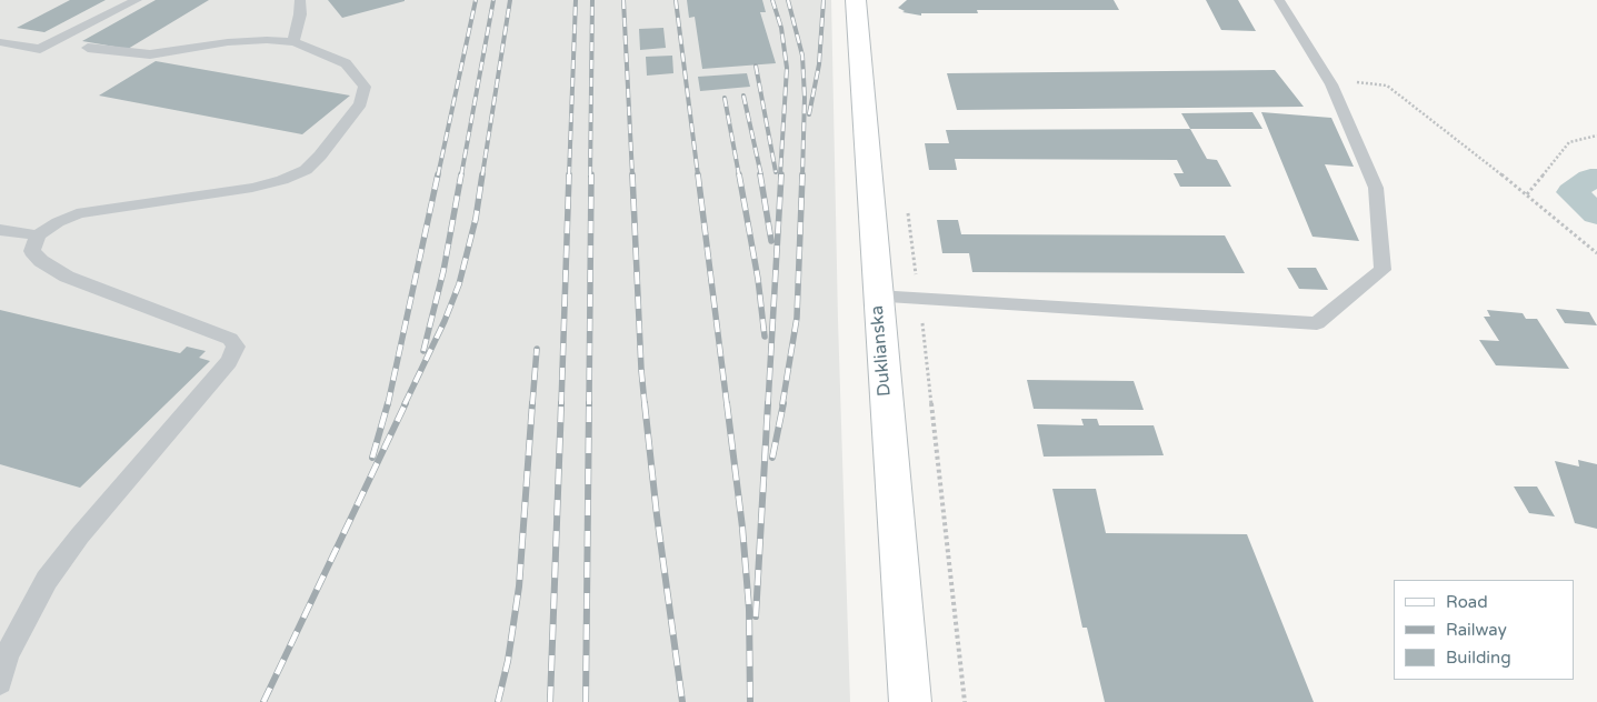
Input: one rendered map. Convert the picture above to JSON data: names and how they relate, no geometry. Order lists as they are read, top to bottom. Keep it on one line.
{"streets":{"street":["Duklianska"]},"legend":["Road","Railway","Building"]}
